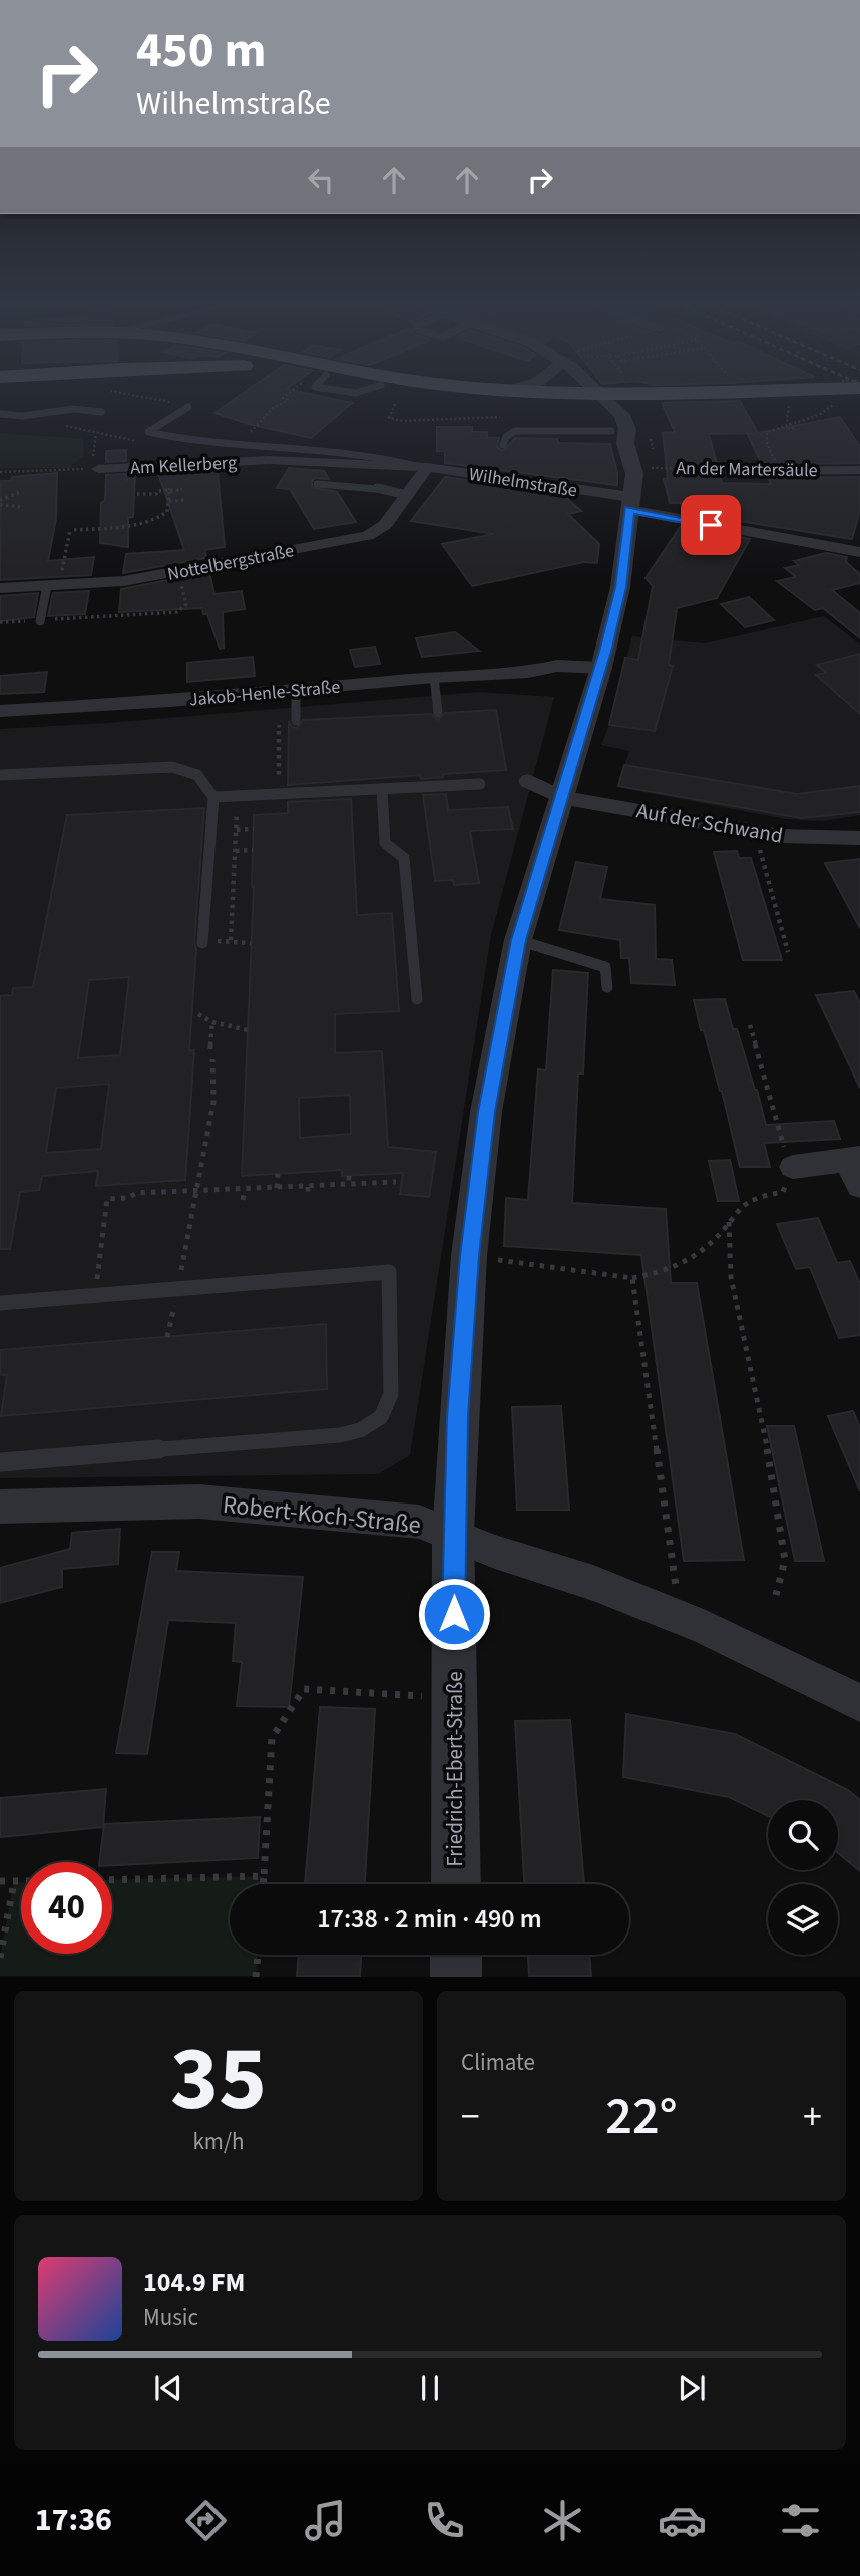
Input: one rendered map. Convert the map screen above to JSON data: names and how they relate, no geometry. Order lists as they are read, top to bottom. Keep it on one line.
{"streets":{"street":["Am Kellerberg","An der Martersäule","Wilhelmstraße","Nottelbergstraße","Jakob-Henle-Straße","Auf der Schwand","Robert-Koch-Straße","Friedrich-Ebert-Straße"]},"crossings":[["Am Kellerberg","Wilhelmstraße"],["An der Martersäule","Friedrich-Ebert-Straße"],["Wilhelmstraße","Nottelbergstraße"],["Wilhelmstraße","Friedrich-Ebert-Straße"],["Jakob-Henle-Straße","Friedrich-Ebert-Straße"],["Auf der Schwand","Friedrich-Ebert-Straße"],["Robert-Koch-Straße","Friedrich-Ebert-Straße"]],"page":{"turn":["450 m","Wilhelmstraße"],"limit":"40","trip":"17:38 · 2 min · 490 m","tile":[["35","km/h"],"Climate"],"heat":["−","22°","+"],"song":["104.9 FM","Music"],"tabs":"17:36"}}
